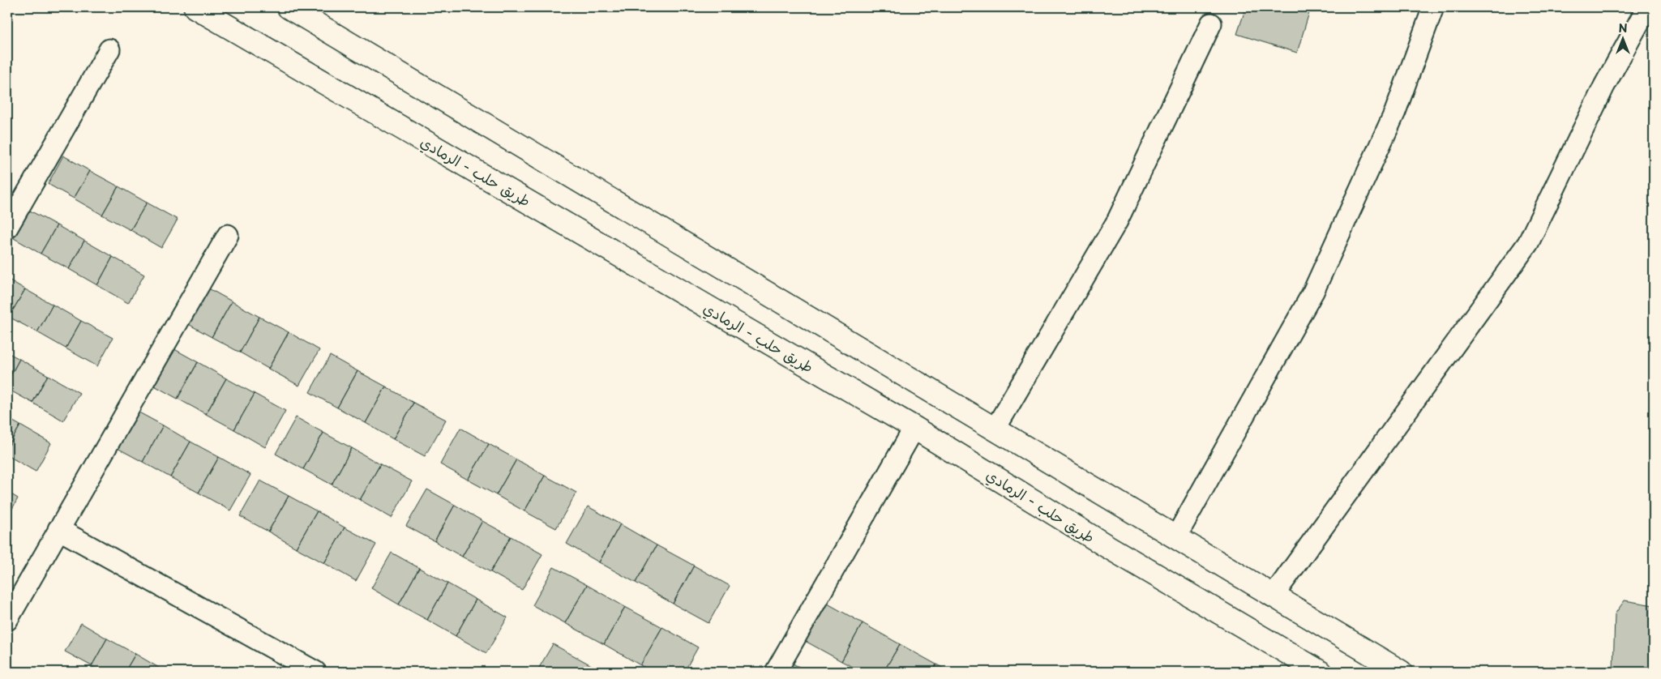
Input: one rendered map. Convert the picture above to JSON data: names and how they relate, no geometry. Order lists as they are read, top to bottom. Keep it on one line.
{"streets":{"highway":["طريق حلب - الرمادي"]},"north":"top"}
